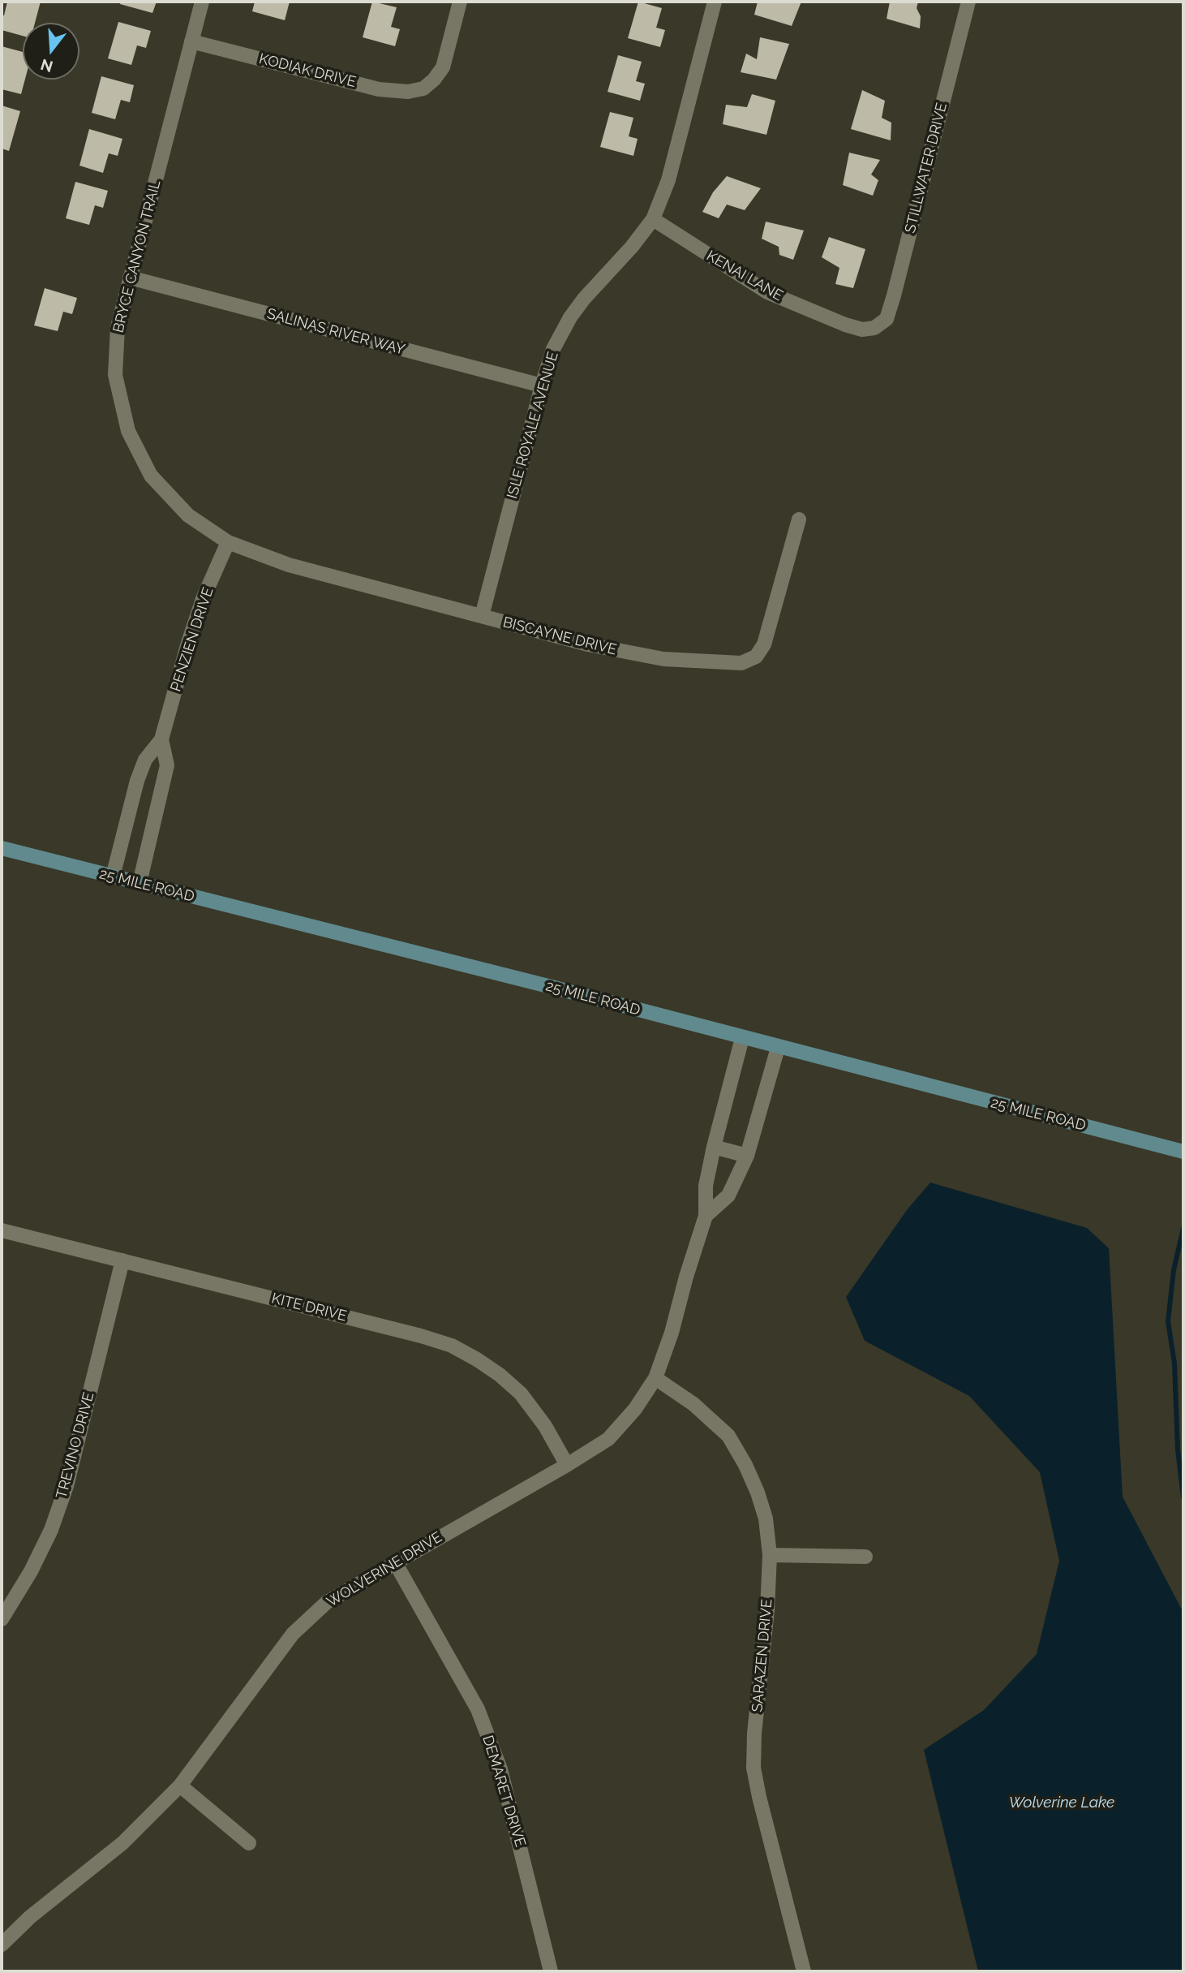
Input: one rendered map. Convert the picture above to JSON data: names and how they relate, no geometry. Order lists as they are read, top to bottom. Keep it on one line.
{"streets":{"street":["KODIAK DRIVE","STILLWATER DRIVE","BRYCE CANYON TRAIL","KENAI LANE","SALINAS RIVER WAY","ISLE ROYALE AVENUE","BISCAYNE DRIVE","PENZIEN DRIVE","25 MILE ROAD","KITE DRIVE","TREVINO DRIVE","WOLVERINE DRIVE","SARAZEN DRIVE","DEMARET DRIVE"]},"crossings":[["KODIAK DRIVE","BRYCE CANYON TRAIL"],["STILLWATER DRIVE","KENAI LANE"],["BRYCE CANYON TRAIL","SALINAS RIVER WAY"],["BRYCE CANYON TRAIL","BISCAYNE DRIVE"],["BRYCE CANYON TRAIL","PENZIEN DRIVE"],["KENAI LANE","ISLE ROYALE AVENUE"],["SALINAS RIVER WAY","ISLE ROYALE AVENUE"],["ISLE ROYALE AVENUE","BISCAYNE DRIVE"],["BISCAYNE DRIVE","PENZIEN DRIVE"],["PENZIEN DRIVE","25 MILE ROAD"],["25 MILE ROAD","WOLVERINE DRIVE"],["KITE DRIVE","TREVINO DRIVE"],["KITE DRIVE","WOLVERINE DRIVE"],["WOLVERINE DRIVE","SARAZEN DRIVE"],["WOLVERINE DRIVE","DEMARET DRIVE"]],"water":["Wolverine Lake"],"north":"bottom"}
